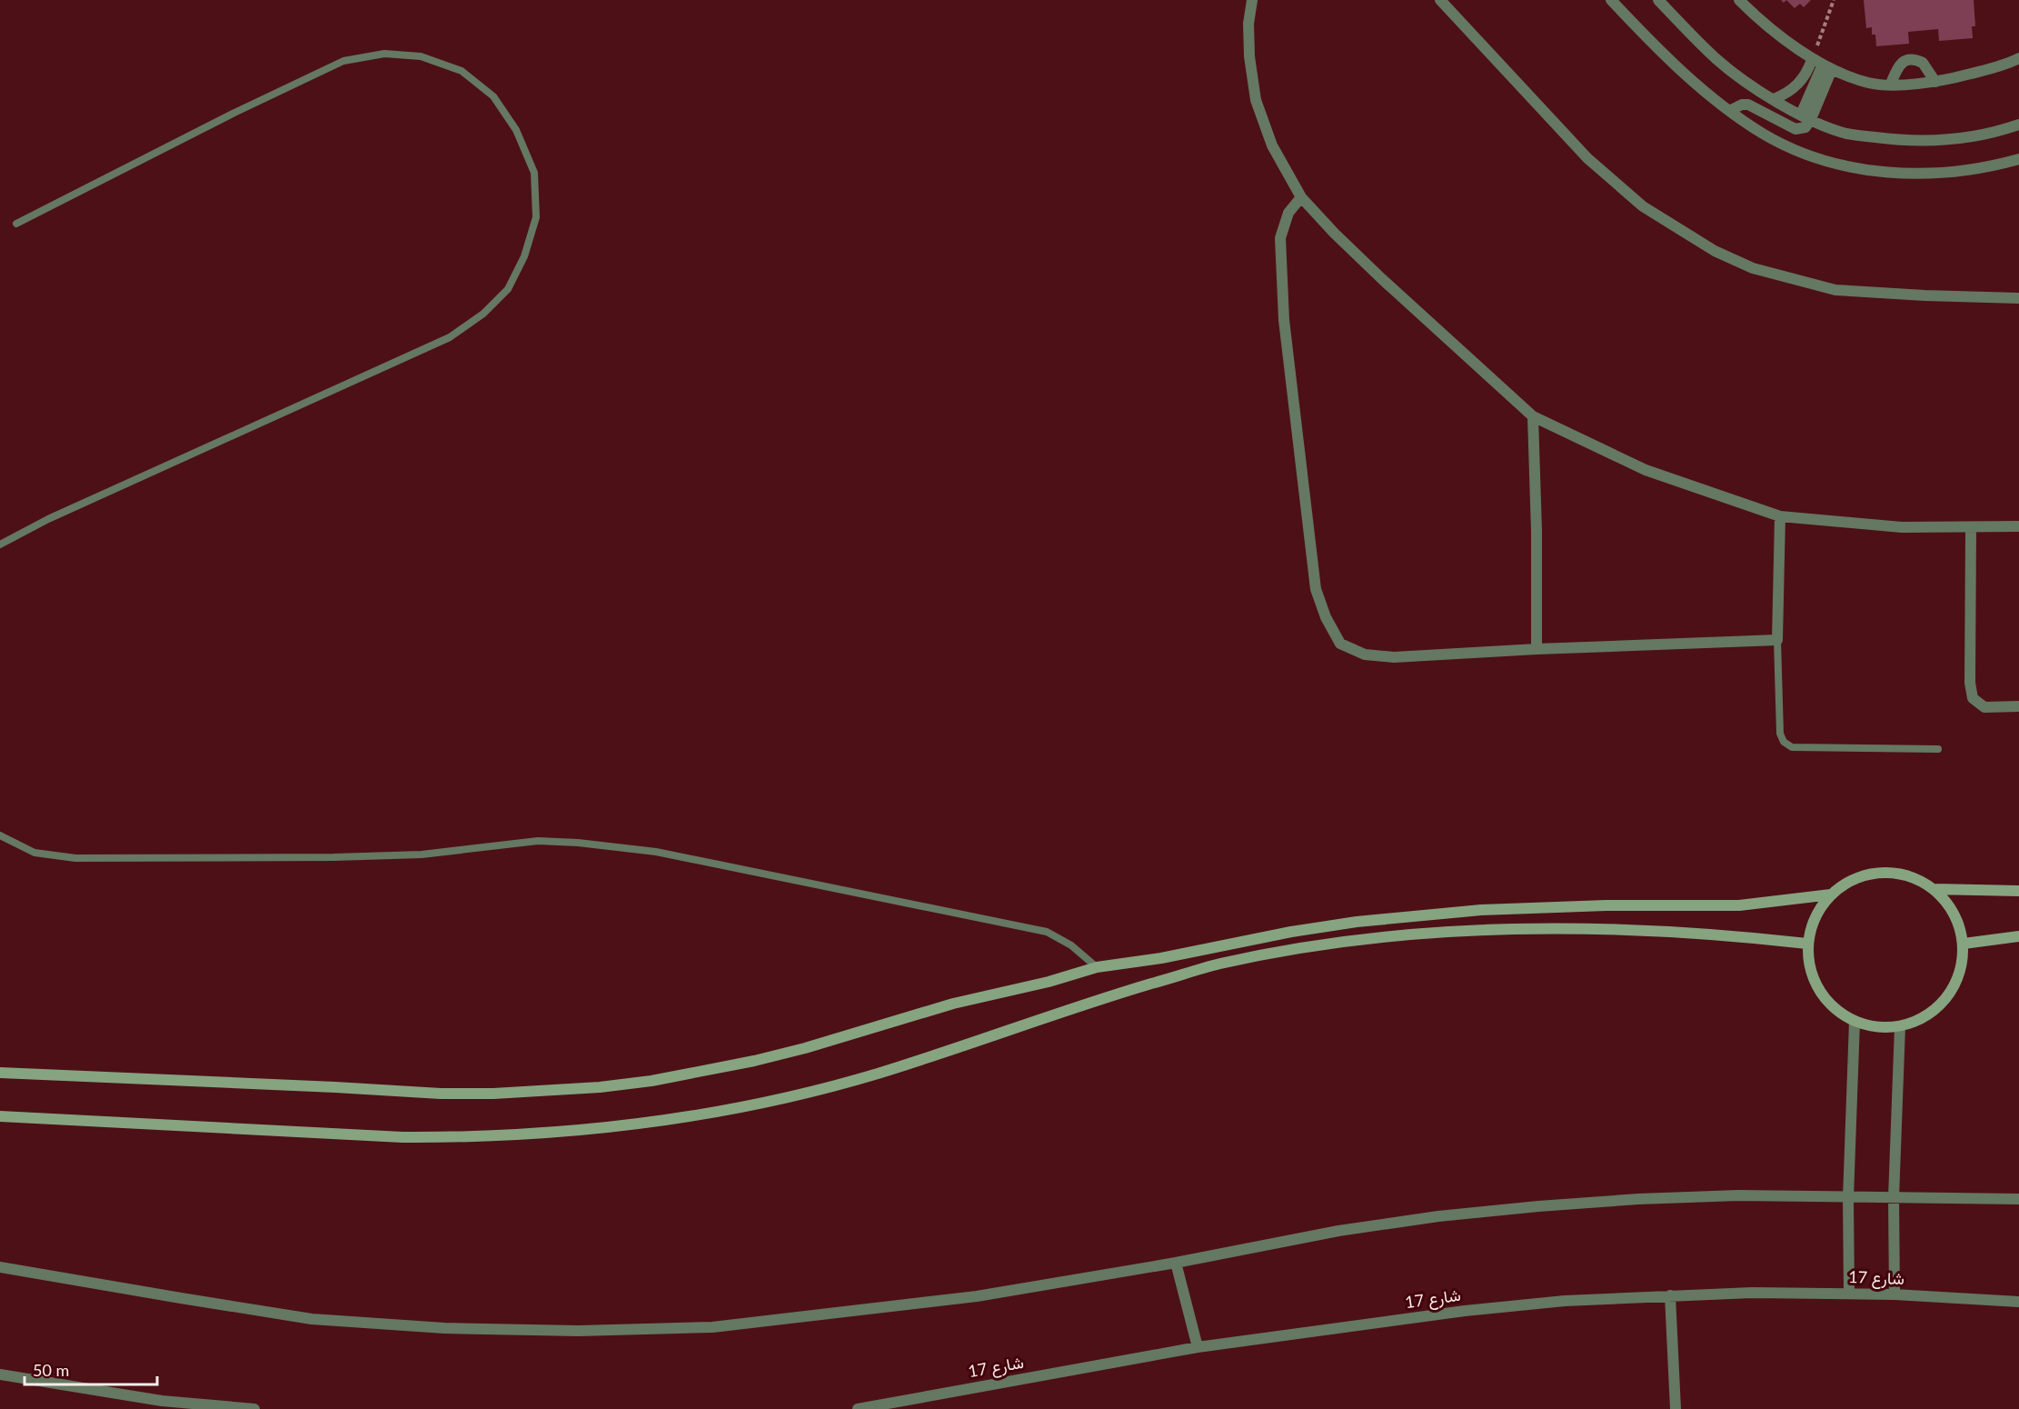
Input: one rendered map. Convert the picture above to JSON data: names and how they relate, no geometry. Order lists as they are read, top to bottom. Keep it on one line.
{"streets":{"street":["شارع 17"]},"scale_bar":"50 m"}
